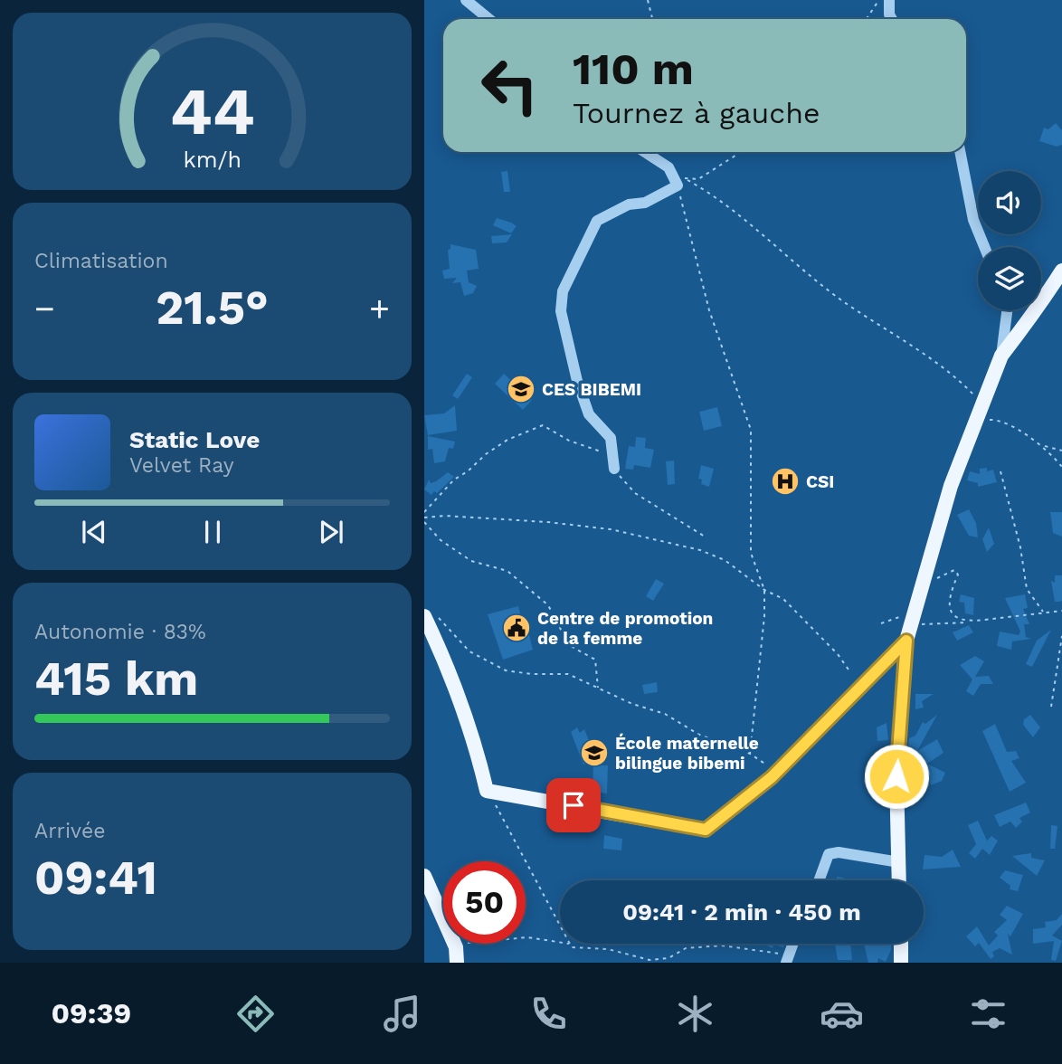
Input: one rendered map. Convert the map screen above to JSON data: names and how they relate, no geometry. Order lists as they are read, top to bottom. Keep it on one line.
{"places":{"school or university":["CES BIBEMI","École maternelle bilingue bibemi"],"hospital":["CSI"],"public building":["Centre de promotion de la femme"]},"page":{"turn":["110 m","Tournez à gauche"],"tile":["Climatisation",["Autonomie · 83%","415 km"],["Arrivée","09:41"]],"heat":["−","21.5°","+"],"song":["Static Love","Velvet Ray"],"limit":"50","trip":"09:41 · 2 min · 450 m","tabs":"09:39","gauge":["44","km/h"]}}
